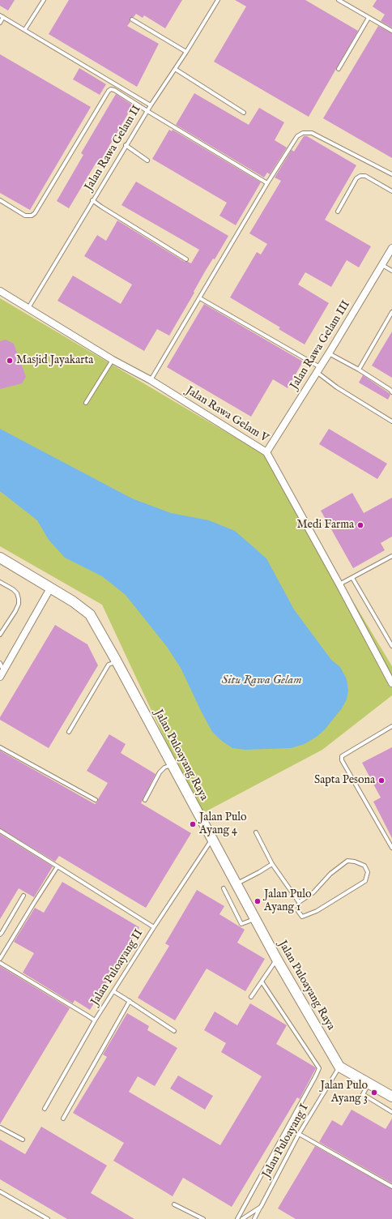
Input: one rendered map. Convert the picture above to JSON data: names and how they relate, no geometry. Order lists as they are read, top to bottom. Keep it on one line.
{"streets":{"street":["Jalan Rawa Gelam III","Jalan Rawa Gelam V","Jalan Puloayang Raya"],"lane":["Jalan Rawa Gelam II","Jalan Puloayang II","Jalan Puloayang I"]},"crossings":[["Jalan Rawa Gelam II","Jalan Rawa Gelam V"],["Jalan Rawa Gelam III","Jalan Rawa Gelam V"],["Jalan Puloayang Raya","Jalan Puloayang II"],["Jalan Puloayang Raya","Jalan Puloayang I"]],"water":["Situ Rawa Gelam"],"places":["Masjid Jayakarta","Medi Farma","Sapta Pesona","Jalan Pulo Ayang 4","Jalan Pulo Ayang 1","Jalan Pulo Ayang 3"]}
